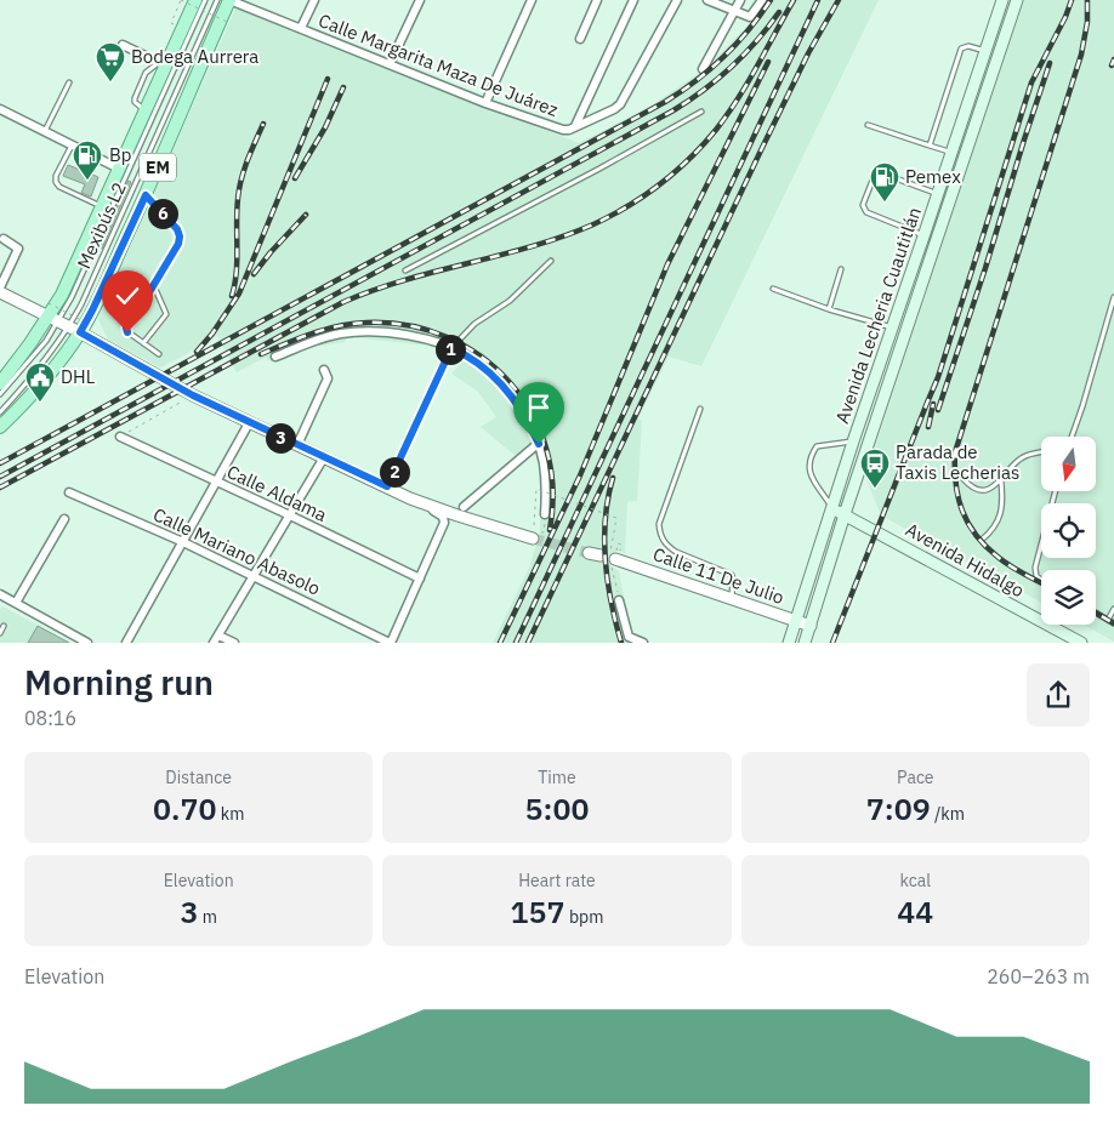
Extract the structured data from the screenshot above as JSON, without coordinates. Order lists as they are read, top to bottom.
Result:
{
  "streets": {
    "main road": ["EM", "Avenida Lecheria Cuautitlán", "Avenida Hidalgo"],
    "street": [
      "Calle Margarita Maza De Juárez",
      "Calle Aldama",
      "Calle Mariano Abasolo",
      "Calle 11 De Julio"
    ],
    "lane": ["Mexibús L2"]
  },
  "crossings": [
    ["Calle Margarita Maza De Juárez", "EM"],
    ["EM", "Mexibús L2"],
    ["Avenida Lecheria Cuautitlán", "Avenida Hidalgo"],
    ["Avenida Lecheria Cuautitlán", "Calle 11 De Julio"]
  ],
  "places": {
    "supermarket": ["Bodega Aurrera"],
    "fuel station": ["Bp", "Pemex"],
    "public building": ["DHL"],
    "bus stop": ["Parada de Taxis Lecherias"]
  },
  "north": "bottom",
  "page": {
    "pins": [
      "6",
      "1",
      "3",
      "2"
    ],
    "heading": ["Morning run", "08:16"],
    "stats": [
      ["Distance", "0.70 km"],
      ["Time", "5:00"],
      ["Pace", "7:09 /km"],
      ["Elevation", "3 m"],
      ["Heart rate", "157 bpm"],
      ["kcal", "44"]
    ],
    "chart": ["Elevation", "260–263 m"]
  }
}
